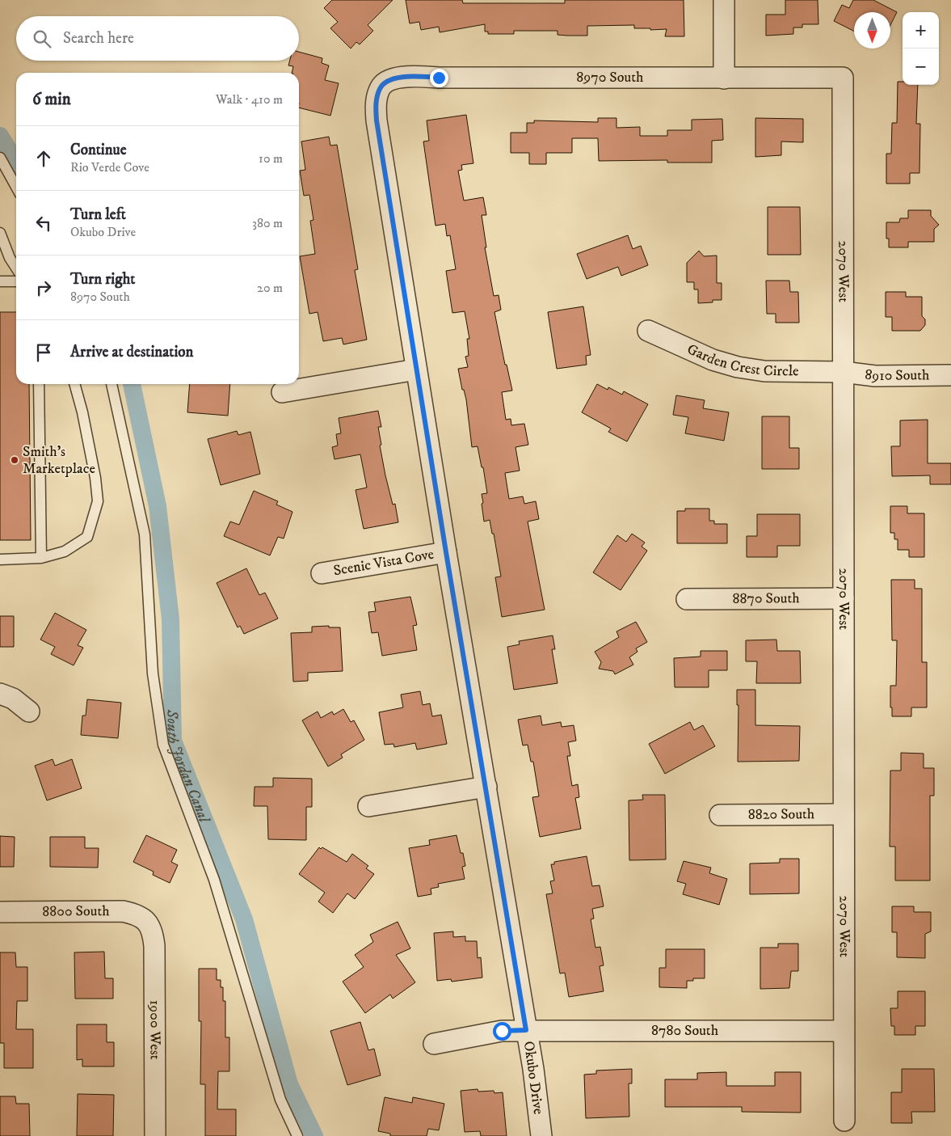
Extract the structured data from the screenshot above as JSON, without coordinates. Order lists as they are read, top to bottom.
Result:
{
  "streets": {
    "street": [
      "8970 South",
      "2070 West",
      "Garden Crest Circle",
      "8910 South",
      "Scenic Vista Cove",
      "8870 South",
      "8820 South",
      "8800 South",
      "1900 West",
      "8780 South",
      "Okubo Drive"
    ]
  },
  "crossings": [
    ["8970 South", "2070 West"],
    ["8970 South", "Okubo Drive"],
    ["2070 West", "Garden Crest Circle"],
    ["2070 West", "8910 South"],
    ["2070 West", "8870 South"],
    ["2070 West", "8820 South"],
    ["2070 West", "8780 South"],
    ["Garden Crest Circle", "8910 South"],
    ["Scenic Vista Cove", "Okubo Drive"],
    ["8800 South", "1900 West"],
    ["8780 South", "Okubo Drive"]
  ],
  "water": ["South Jordan Canal"],
  "places": ["Smith's Marketplace"],
  "north": "bottom",
  "page": {
    "map_buttons": ["+", "−"],
    "search": "Search here",
    "heading": ["6 min", "Walk · 410 m"],
    "list": [
      ["Continue", "Rio Verde Cove", "10 m"],
      ["Turn left", "Okubo Drive", "380 m"],
      ["Turn right", "8970 South", "20 m"],
      "Arrive at destination"
    ]
  }
}
